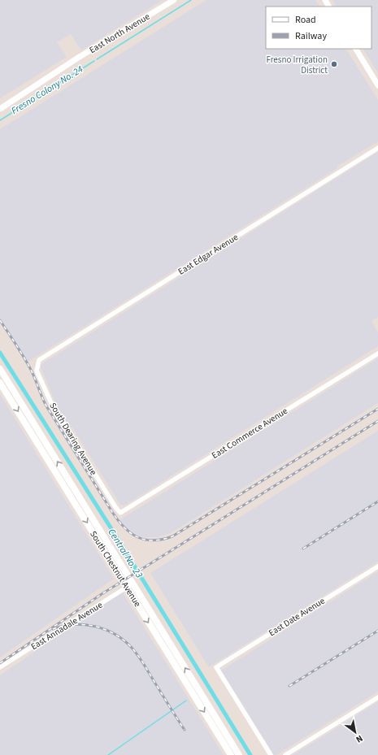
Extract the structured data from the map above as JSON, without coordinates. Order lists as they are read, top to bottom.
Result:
{
  "streets": {
    "main road": ["South Chestnut Avenue"],
    "street": [
      "East North Avenue",
      "East Edgar Avenue",
      "East Commerce Avenue",
      "South Dearing Avenue",
      "East Date Avenue",
      "East Annadale Avenue"
    ]
  },
  "crossings": [
    ["East Edgar Avenue", "South Dearing Avenue"],
    ["East Commerce Avenue", "South Dearing Avenue"],
    ["South Chestnut Avenue", "East Annadale Avenue"]
  ],
  "water": ["Fresno Colony No. 24", "Central No. 23"],
  "places": ["Fresno Irrigation District"],
  "legend": ["Road", "Railway"],
  "north": "bottom right"
}
